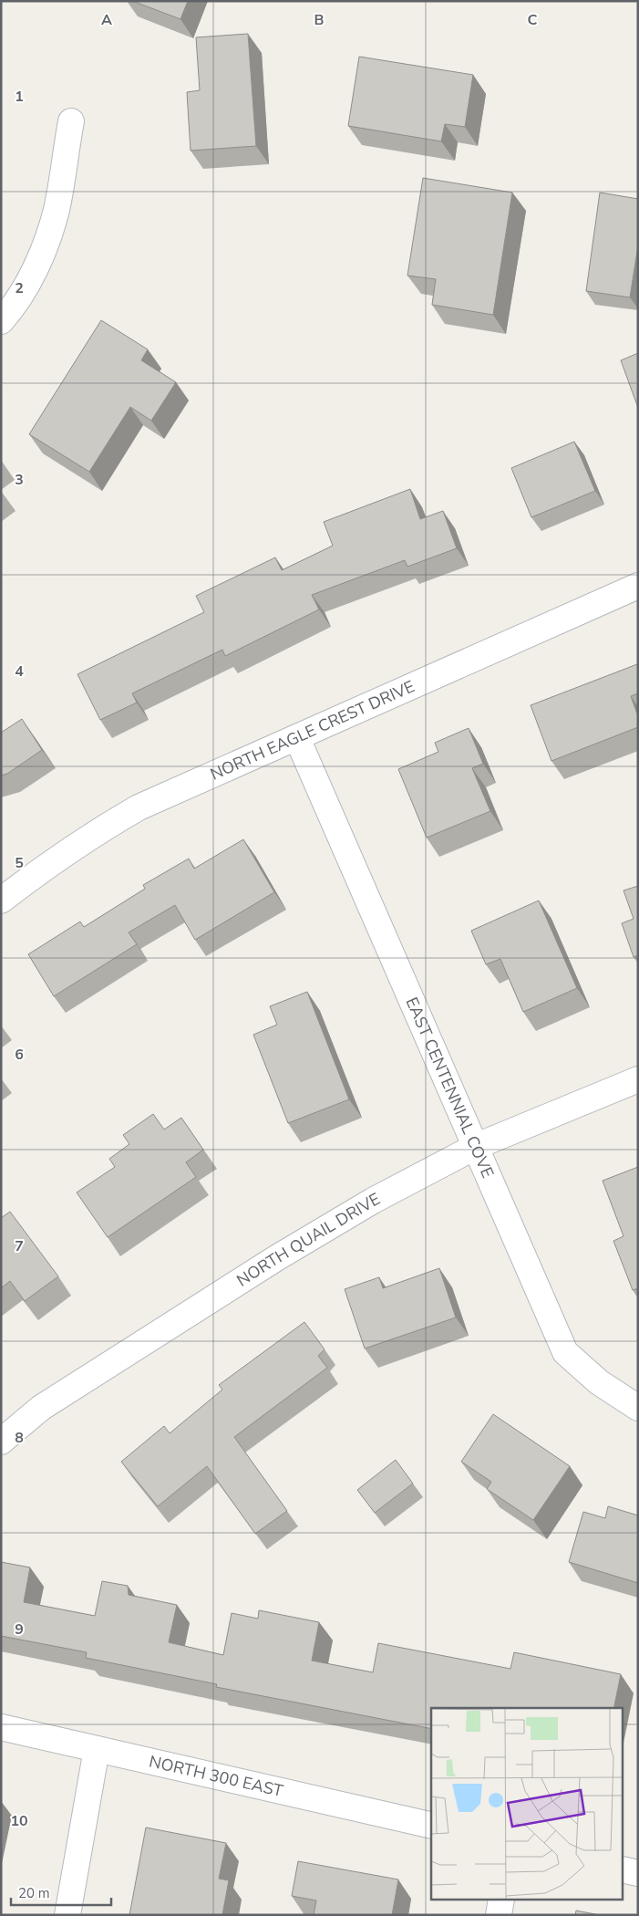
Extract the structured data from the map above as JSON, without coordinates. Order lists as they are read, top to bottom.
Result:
{
  "streets": {
    "street": [
      "NORTH EAGLE CREST DRIVE",
      "EAST CENTENNIAL COVE",
      "NORTH QUAIL DRIVE",
      "NORTH 300 EAST"
    ]
  },
  "crossings": [
    ["NORTH EAGLE CREST DRIVE", "EAST CENTENNIAL COVE"],
    ["EAST CENTENNIAL COVE", "NORTH QUAIL DRIVE"]
  ],
  "scale_bar": "20 m",
  "grid": {
    "columns": ["A", "B", "C"],
    "rows": [
      "1",
      "2",
      "3",
      "4",
      "5",
      "6",
      "7",
      "8",
      "9",
      "10"
    ]
  }
}
